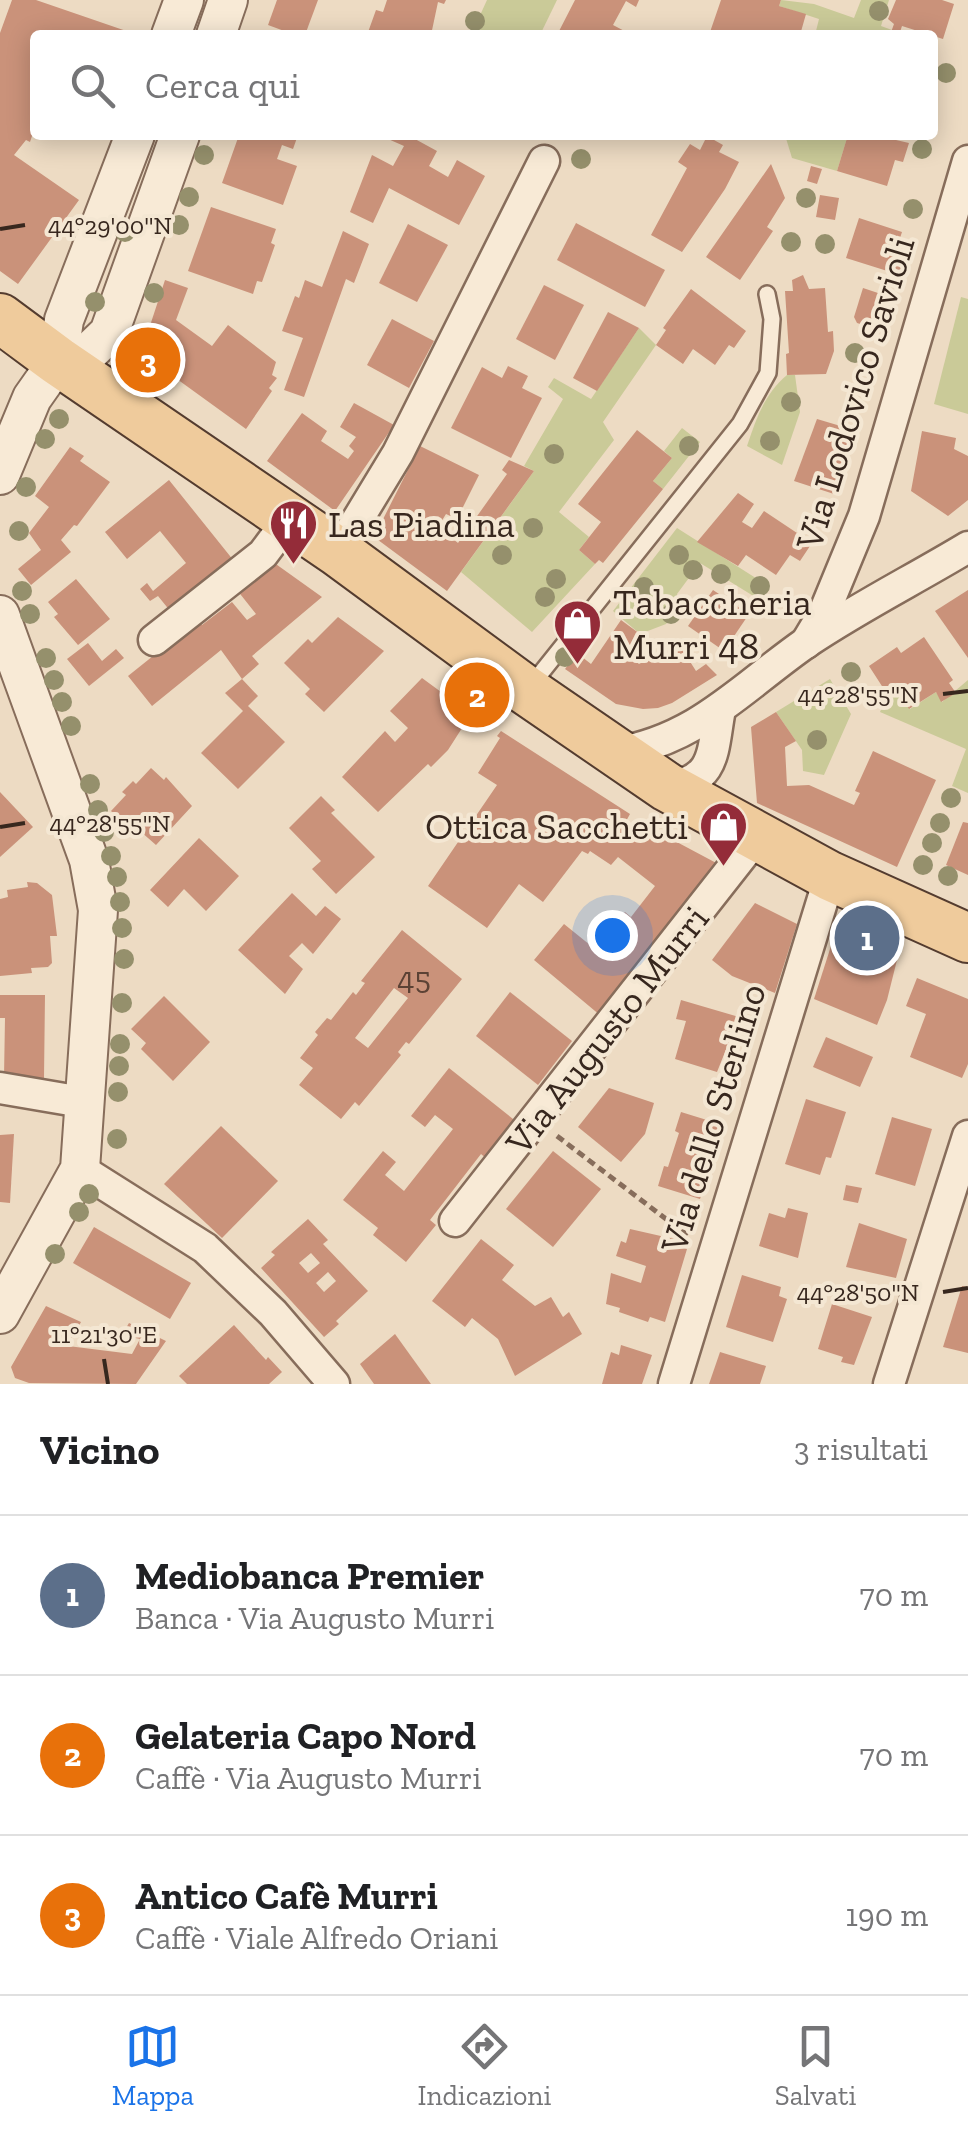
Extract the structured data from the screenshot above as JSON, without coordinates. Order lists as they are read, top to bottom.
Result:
{
  "streets": {
    "street": ["Via Lodovico Savioli", "Via Augusto Murri", "Via dello Sterlino"]
  },
  "places": {
    "restaurant": ["Las Piadina"],
    "shop": ["Tabaccheria Murri 48", "Ottica Sacchetti"]
  },
  "house_numbers": ["45"],
  "page": {
    "search": "Cerca qui",
    "pins": ["3", "2", "1"],
    "heading": ["Vicino", "3 risultati"],
    "list": [
      {
        "mark": "1",
        "name": "Mediobanca Premier",
        "note": "Banca · Via Augusto Murri",
        "value": "70 m"
      },
      {
        "mark": "2",
        "name": "Gelateria Capo Nord",
        "note": "Caffè · Via Augusto Murri",
        "value": "70 m"
      },
      {
        "mark": "3",
        "name": "Antico Cafè Murri",
        "note": "Caffè · Viale Alfredo Oriani",
        "value": "190 m"
      }
    ],
    "nav": ["Mappa", "Indicazioni", "Salvati"]
  },
  "coordinates": [
    "44°29'00\"N",
    "44°28'55\"N",
    "44°28'50\"N",
    "11°21'30\"E"
  ]
}
